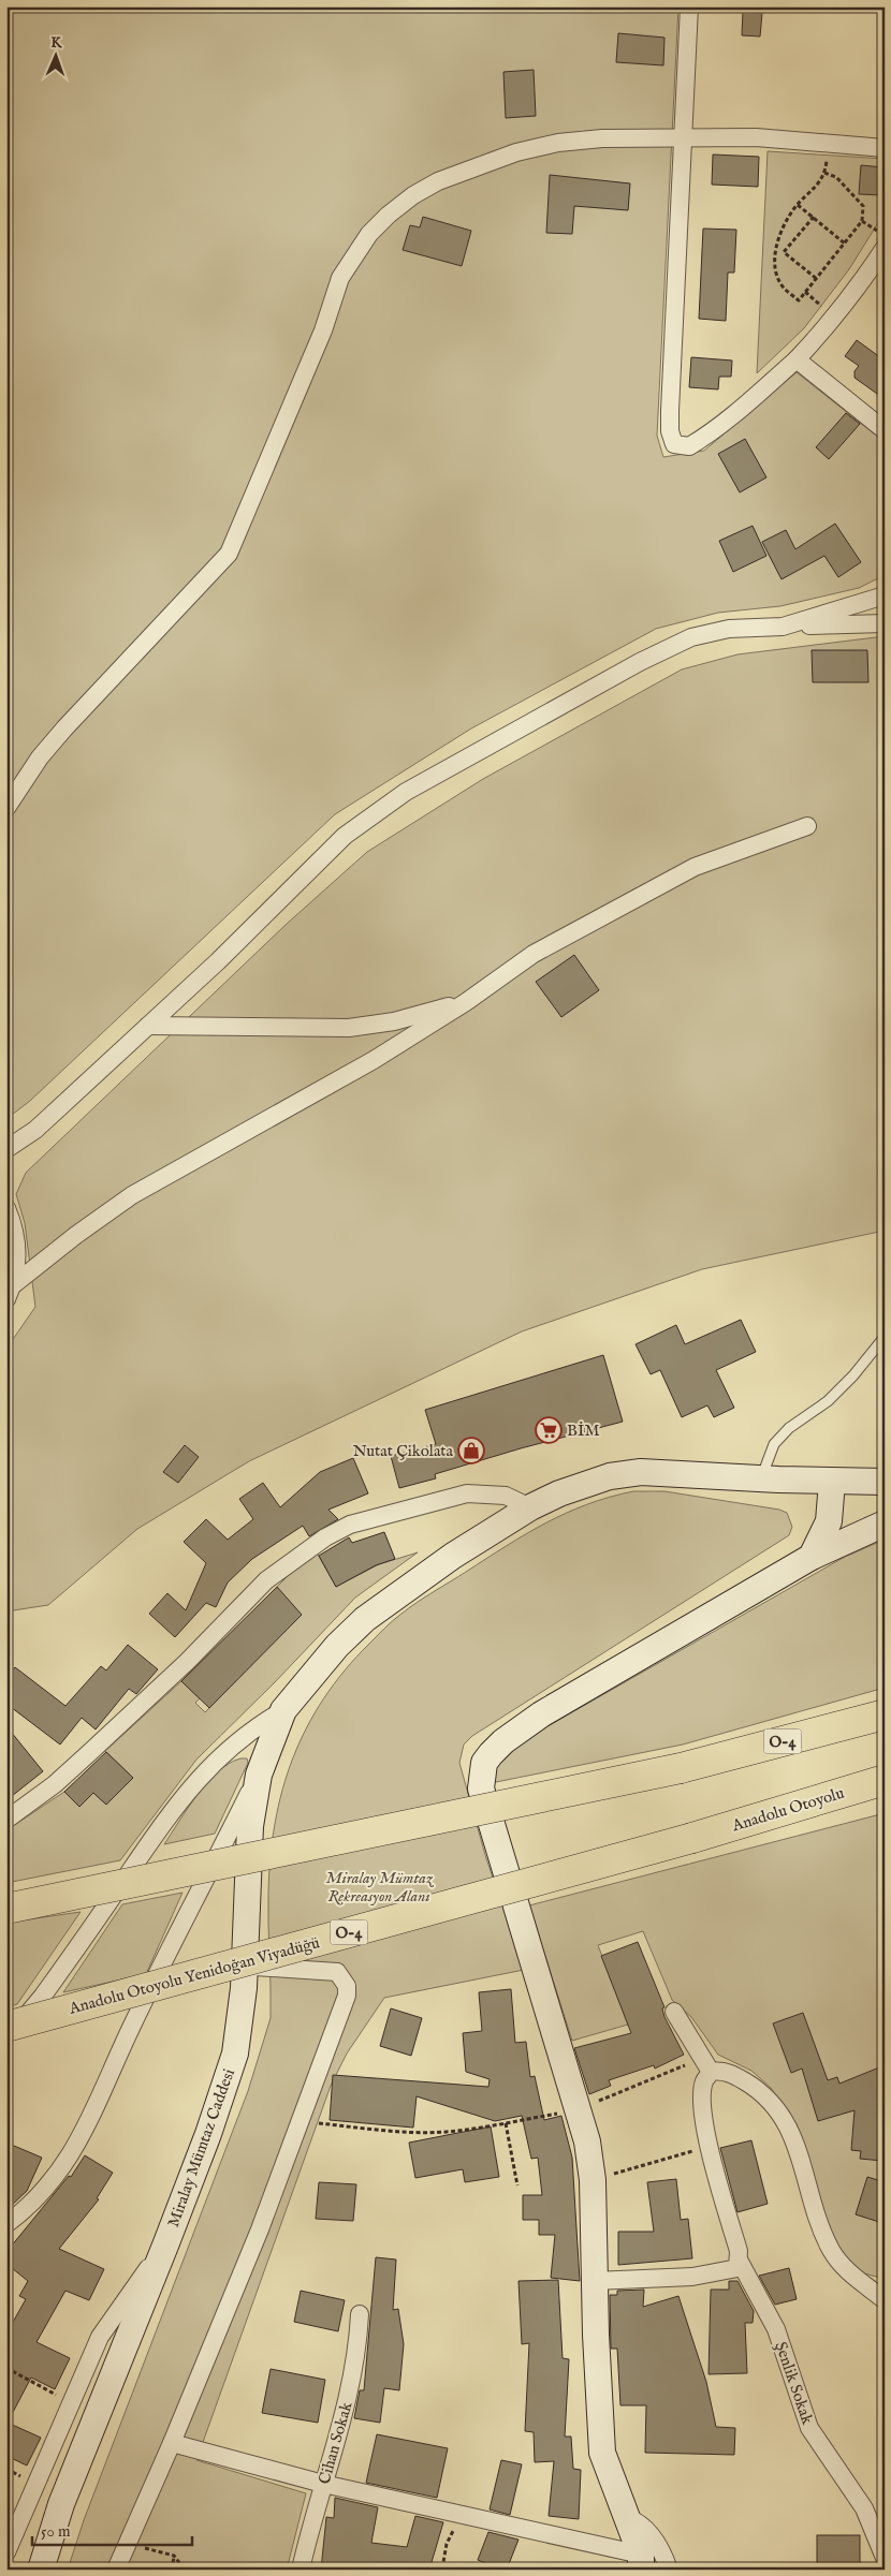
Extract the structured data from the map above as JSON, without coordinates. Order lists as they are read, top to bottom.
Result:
{
  "streets": {
    "highway": ["O-4", "Anadolu Otoyolu", "Anadolu Otoyolu Yenidoğan Viyadüğü"],
    "main road": ["Miralay Mümtaz Caddesi"],
    "street": ["Şenlik Sokak", "Cihan Sokak"]
  },
  "crossings": [
    ["Anadolu Otoyolu", "Anadolu Otoyolu Yenidoğan Viyadüğü"]
  ],
  "parks": ["Miralay Mümtaz Rekreasyon Alanı"],
  "places": {
    "supermarket": ["BİM"],
    "shop": ["Nutat Çikolata"]
  },
  "scale_bar": "50 m",
  "north": "top"
}
